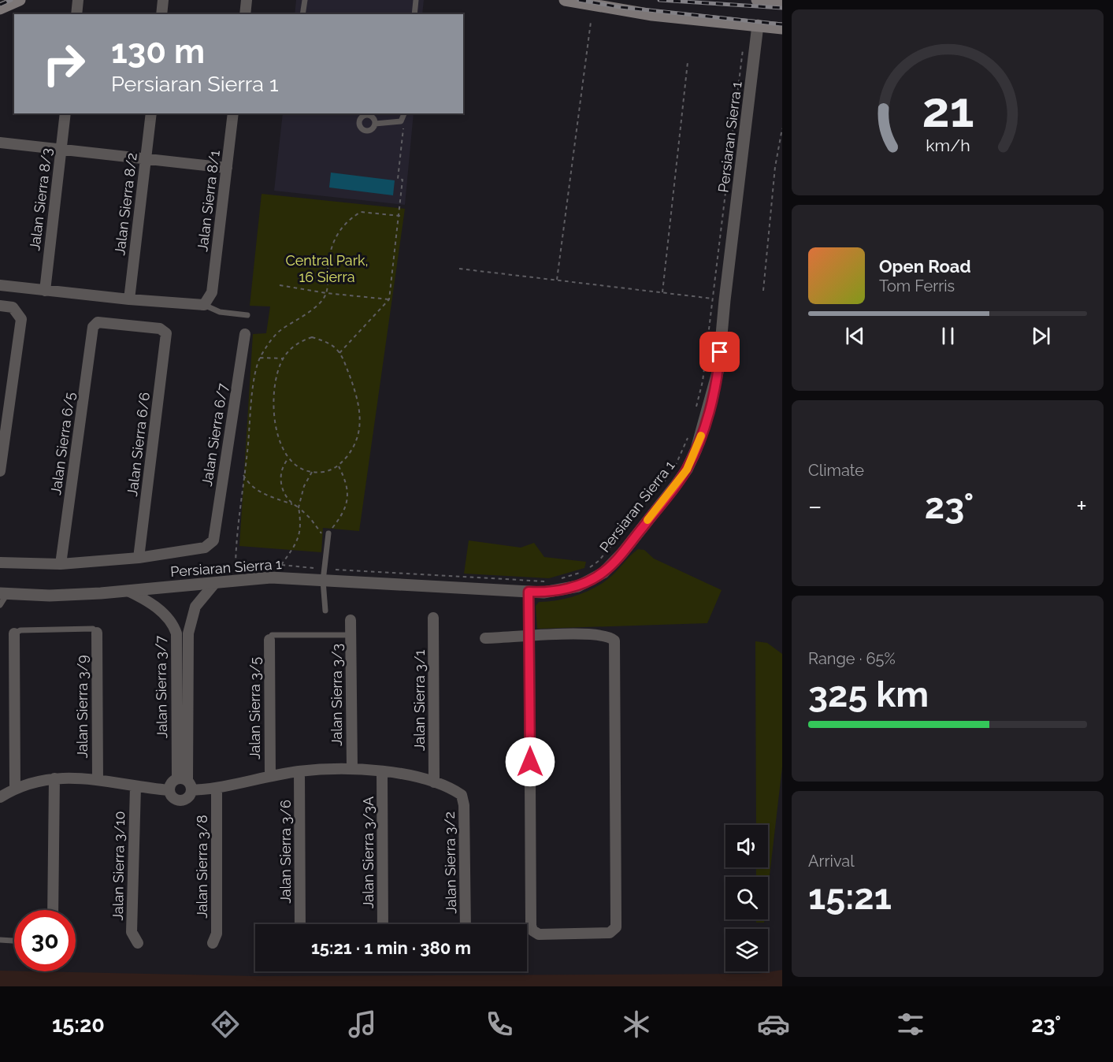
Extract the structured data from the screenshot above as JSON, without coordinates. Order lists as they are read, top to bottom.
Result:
{
  "streets": {
    "street": [
      "Persiaran Sierra 1",
      "Jalan Sierra 8/3",
      "Jalan Sierra 8/1",
      "Jalan Sierra 8/2",
      "Jalan Sierra 6/7",
      "Jalan Sierra 6/5",
      "Jalan Sierra 6/6",
      "Jalan Sierra 3/7",
      "Jalan Sierra 3/3",
      "Jalan Sierra 3/1",
      "Jalan Sierra 3/9",
      "Jalan Sierra 3/5",
      "Jalan Sierra 3/6",
      "Jalan Sierra 3/3A",
      "Jalan Sierra 3/2",
      "Jalan Sierra 3/10",
      "Jalan Sierra 3/8"
    ]
  },
  "crossings": [
    ["Persiaran Sierra 1", "Jalan Sierra 3/7"],
    ["Jalan Sierra 6/7", "Jalan Sierra 6/6"],
    ["Jalan Sierra 6/5", "Jalan Sierra 6/6"],
    ["Jalan Sierra 3/1", "Jalan Sierra 3/2"]
  ],
  "parks": ["Central Park, 16 Sierra"],
  "page": {
    "turn": ["130 m", "Persiaran Sierra 1"],
    "song": ["Open Road", "Tom Ferris"],
    "tile": [
      "Climate",
      ["Range · 65%", "325 km"],
      ["Arrival", "15:21"]
    ],
    "heat": ["−", "23°", "+"],
    "limit": "30",
    "trip": "15:21 · 1 min · 380 m",
    "tabs": ["15:20", "23°"],
    "gauge": ["21", "km/h"]
  }
}
